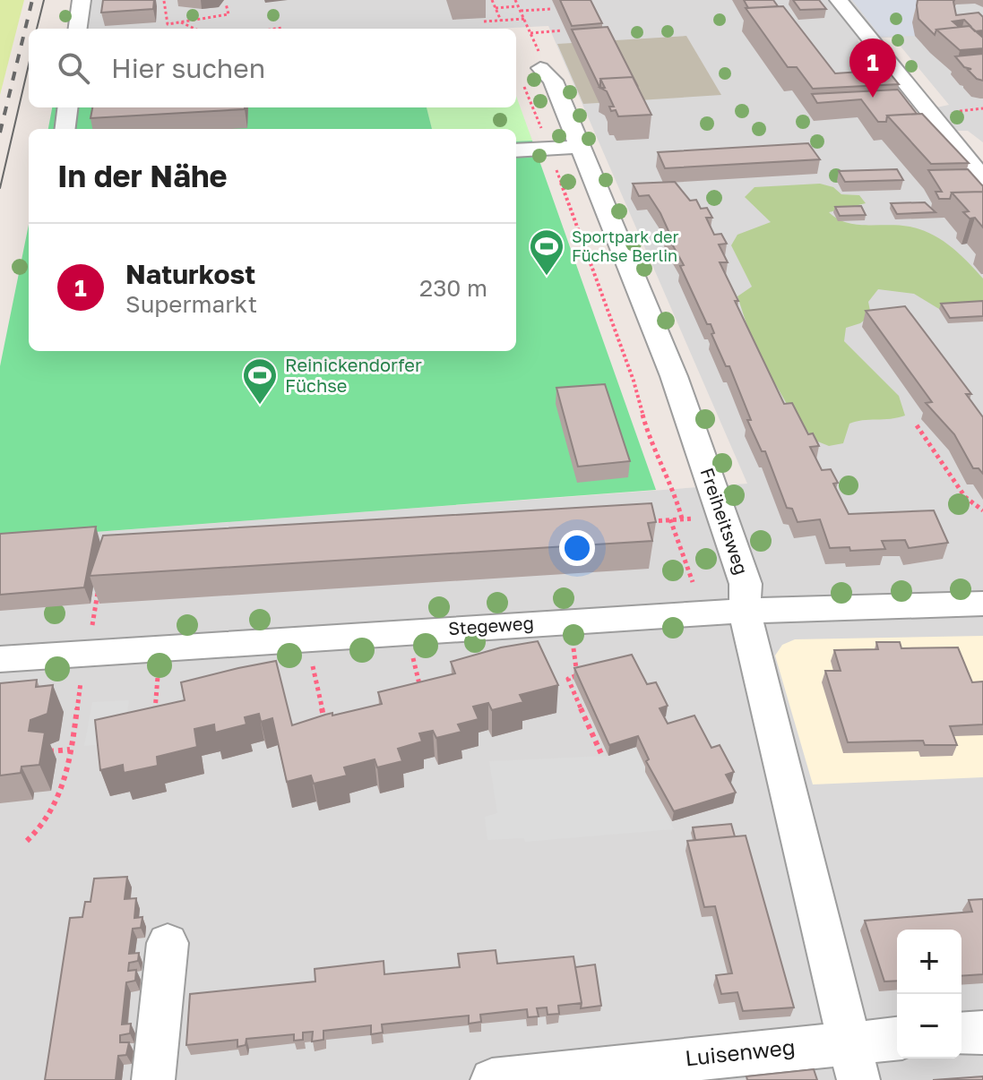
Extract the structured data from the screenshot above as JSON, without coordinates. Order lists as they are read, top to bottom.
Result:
{
  "streets": {
    "street": ["Freiheitsweg", "Stegeweg", "Luisenweg"]
  },
  "crossings": [
    ["Freiheitsweg", "Stegeweg"],
    ["Freiheitsweg", "Luisenweg"]
  ],
  "places": {
    "sports": ["Sportpark der Füchse Berlin", "Reinickendorfer Füchse"]
  },
  "page": {
    "search": "Hier suchen",
    "pins": "1",
    "heading": "In der Nähe",
    "list": [
      {
        "mark": "1",
        "name": "Naturkost",
        "note": "Supermarkt",
        "value": "230 m"
      }
    ],
    "map_buttons": ["+", "−"]
  }
}
